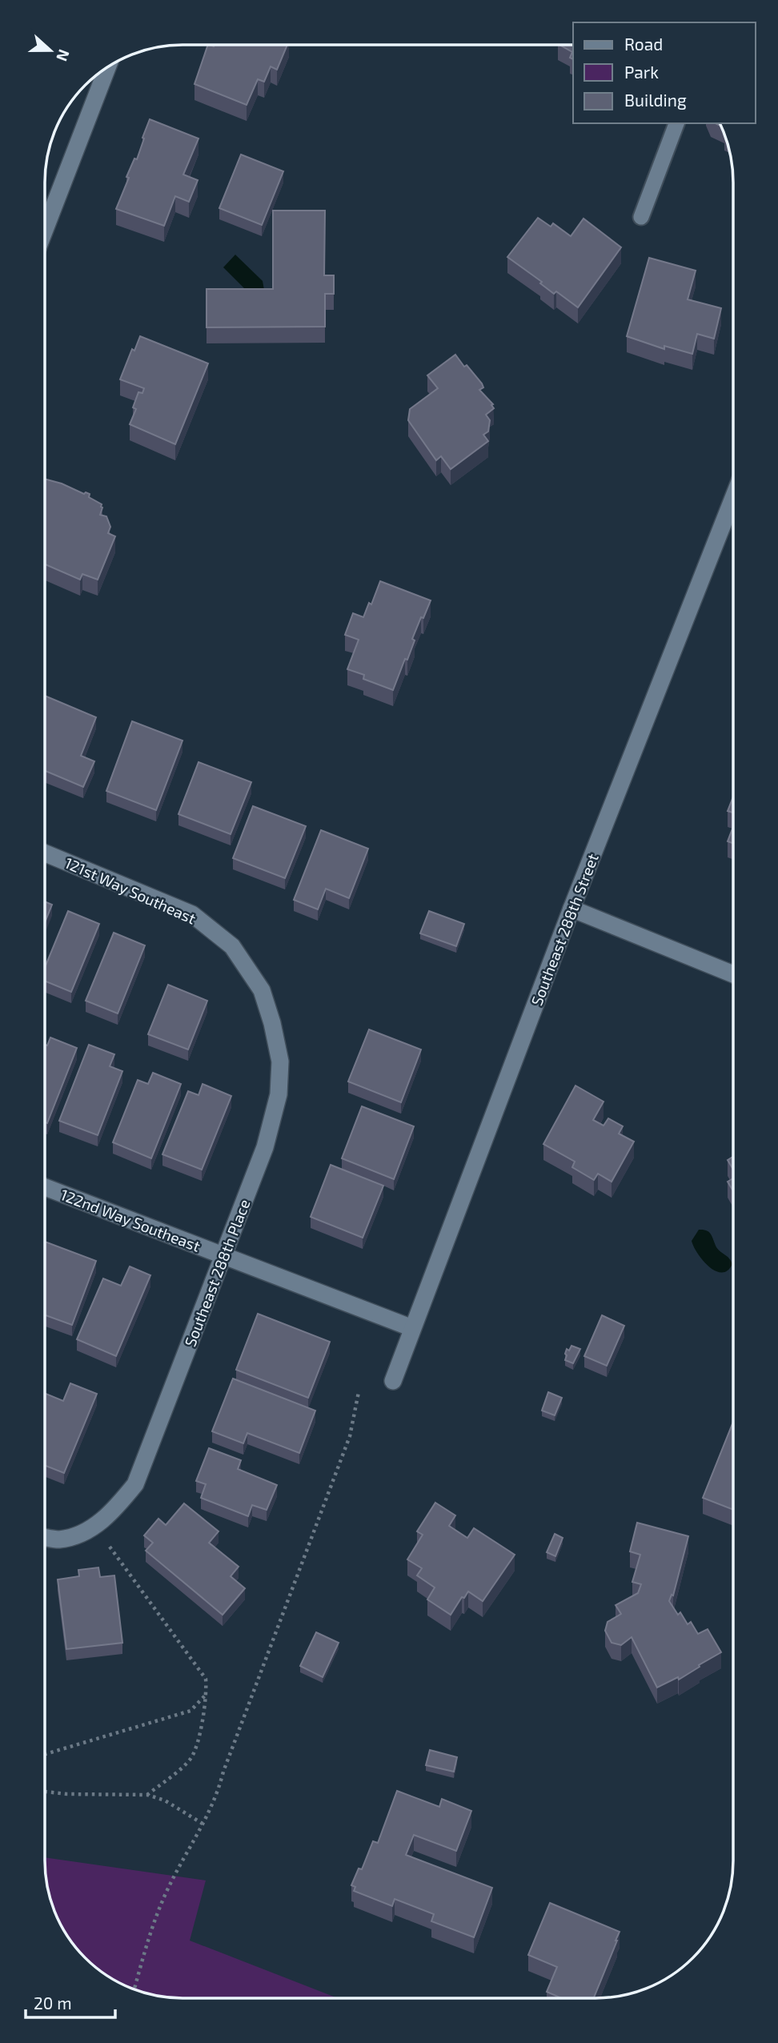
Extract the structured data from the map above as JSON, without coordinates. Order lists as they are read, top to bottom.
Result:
{
  "streets": {
    "street": [
      "121st Way Southeast",
      "Southeast 288th Street",
      "122nd Way Southeast",
      "Southeast 288th Place"
    ]
  },
  "crossings": [
    ["121st Way Southeast", "Southeast 288th Place"],
    ["Southeast 288th Street", "122nd Way Southeast"],
    ["122nd Way Southeast", "Southeast 288th Place"]
  ],
  "legend": ["Road", "Park", "Building"],
  "scale_bar": "20 m",
  "north": "right"
}
